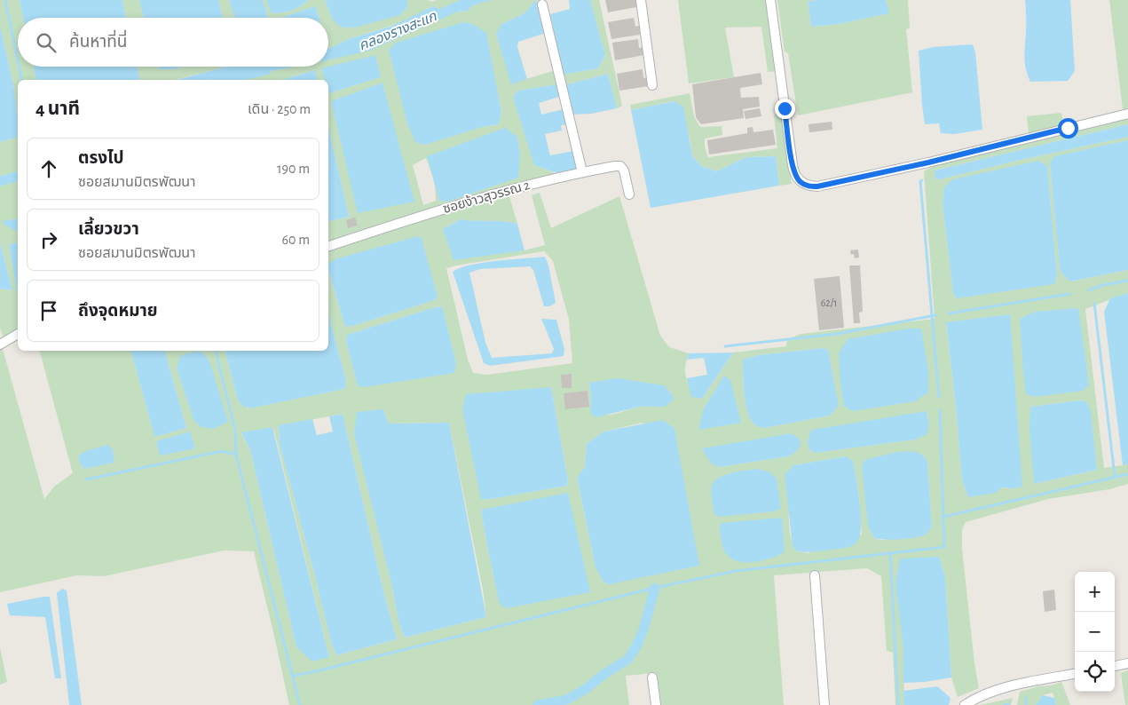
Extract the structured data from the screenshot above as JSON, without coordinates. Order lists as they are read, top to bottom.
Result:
{
  "streets": {
    "street": ["ซอยง้าวสุวรรณ 2"]
  },
  "water": ["คลองรางสะแก"],
  "house_numbers": ["62/1"],
  "page": {
    "search": "ค้นหาที่นี่",
    "heading": ["4 นาที", "เดิน · 250 m"],
    "list": [
      ["ตรงไป", "ซอยสมานมิตรพัฒนา", "190 m"],
      ["เลี้ยวขวา", "ซอยสมานมิตรพัฒนา", "60 m"],
      "ถึงจุดหมาย"
    ],
    "map_buttons": ["+", "−"]
  }
}
